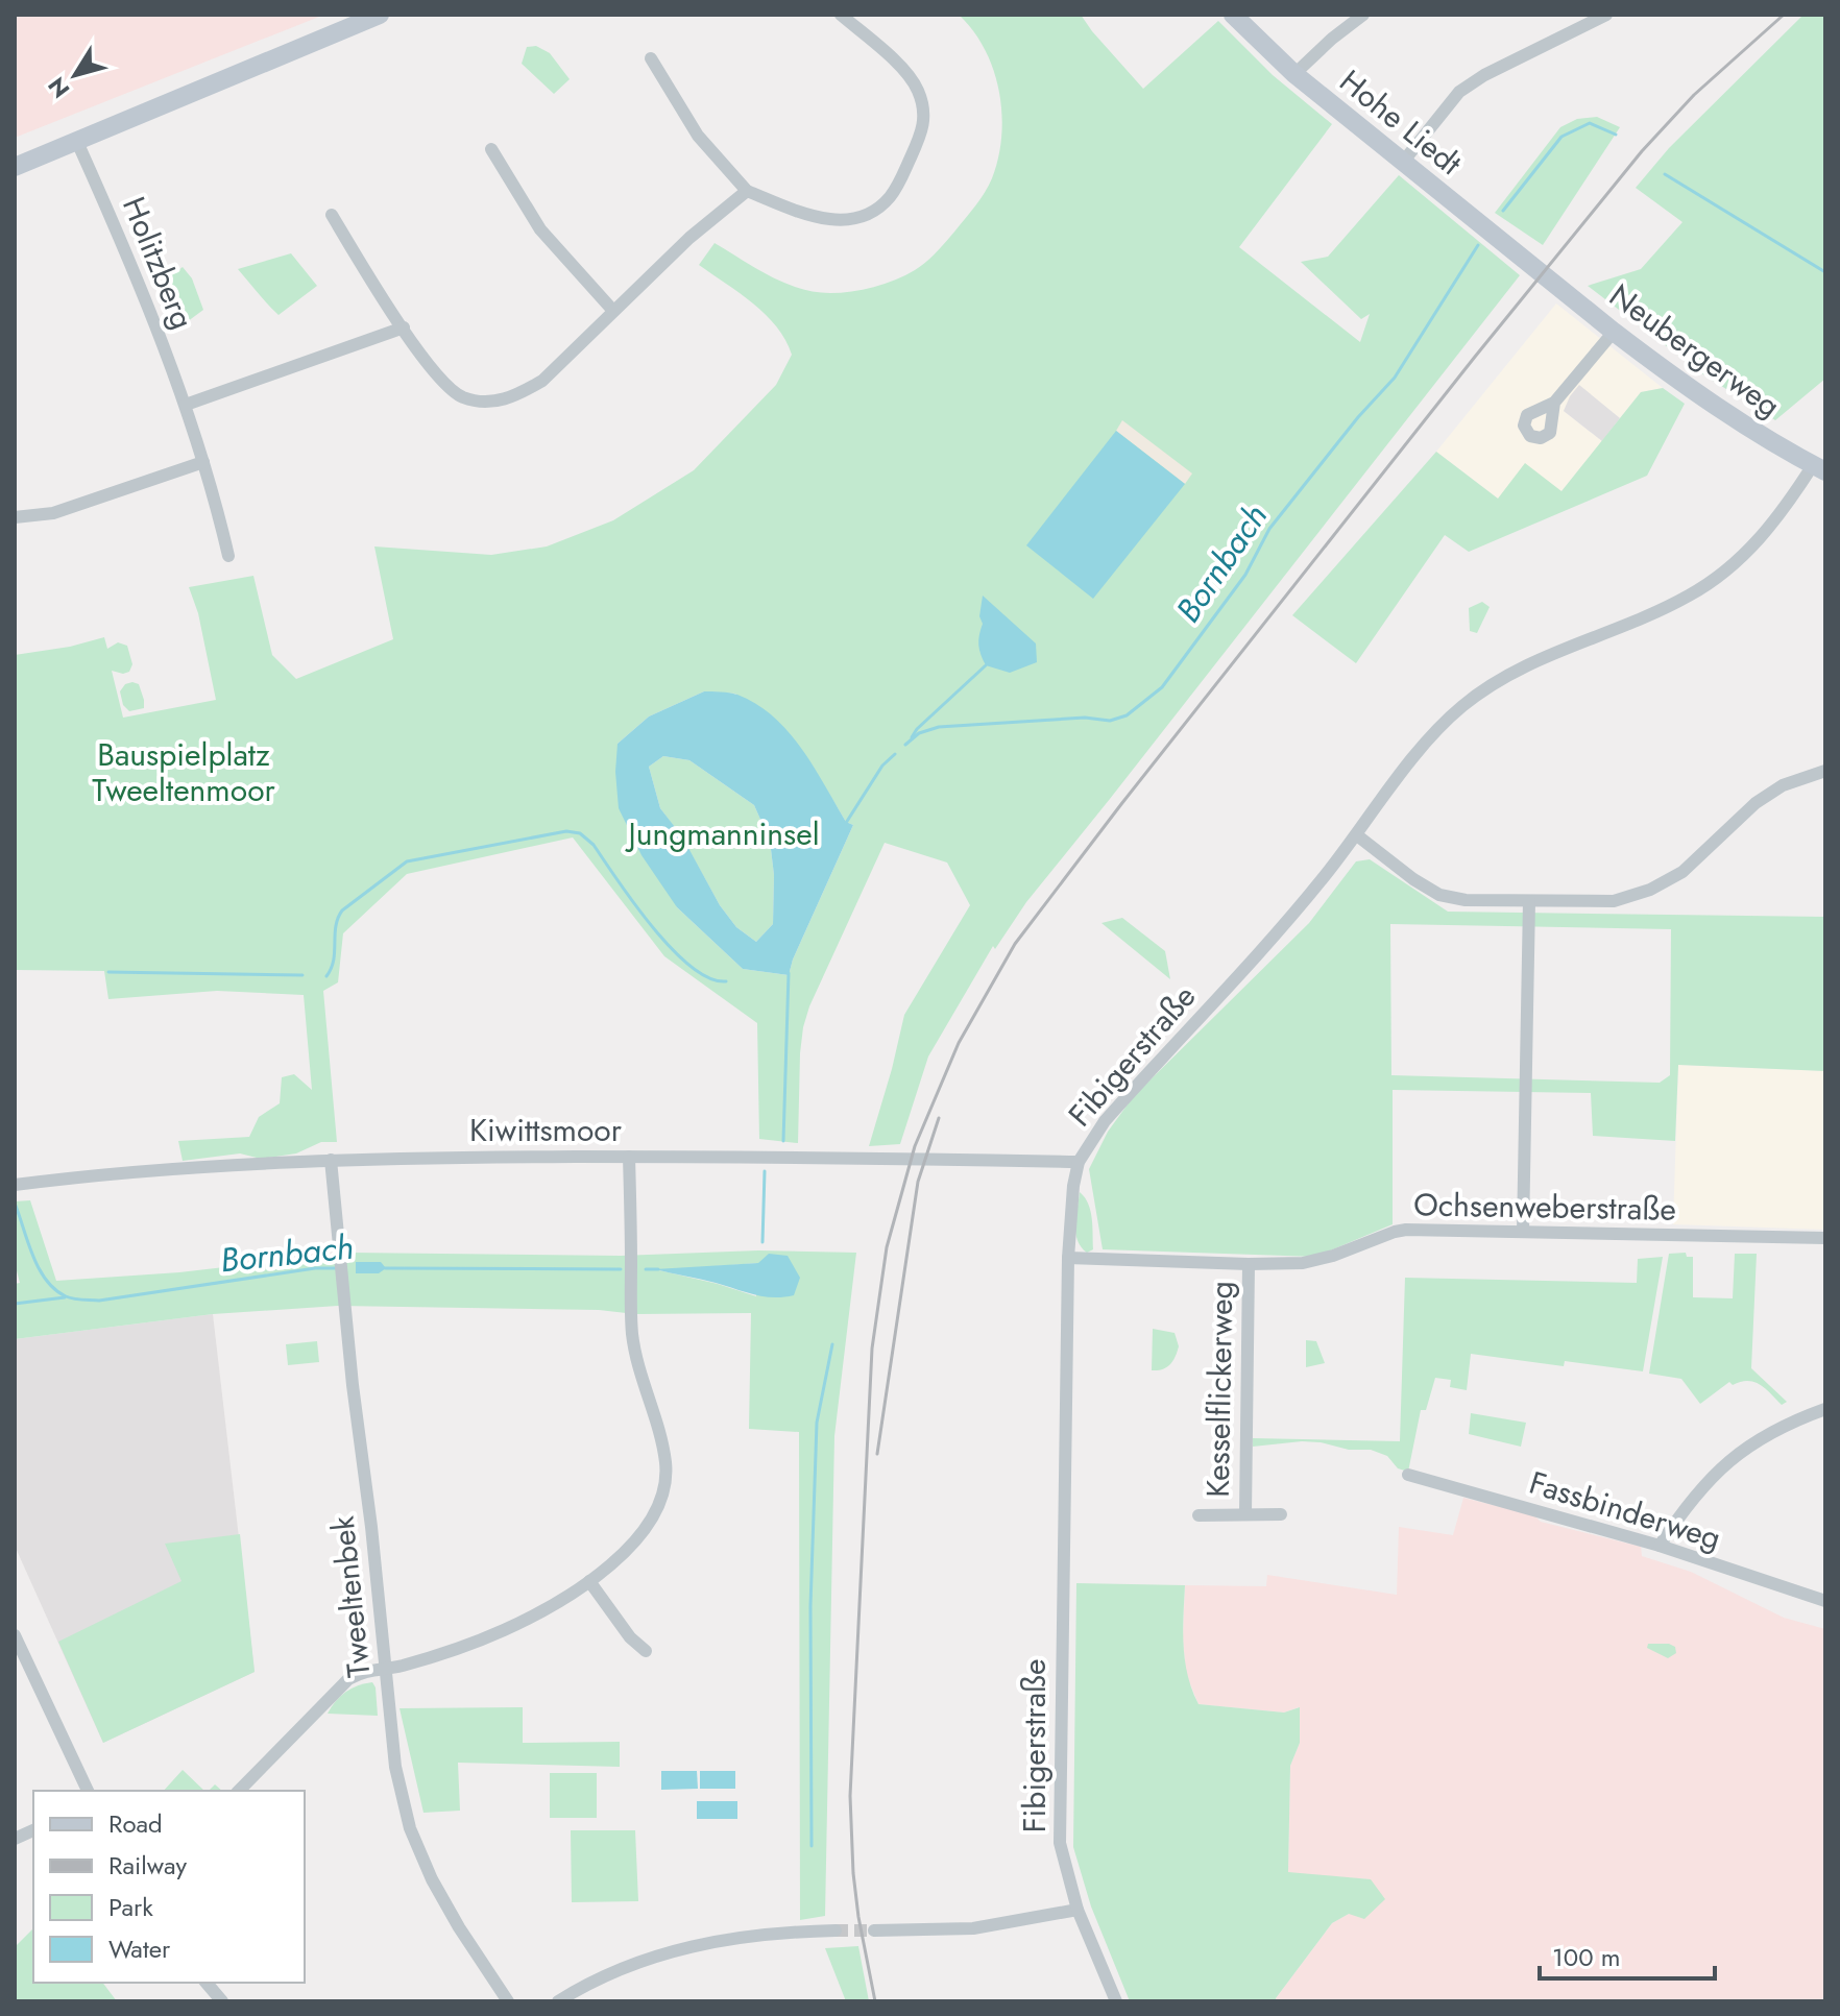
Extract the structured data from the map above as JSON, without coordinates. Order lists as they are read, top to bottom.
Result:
{
  "streets": {
    "street": [
      "Hohe Liedt",
      "Holitzberg",
      "Neubergerweg",
      "Fibigerstraße",
      "Kiwittsmoor",
      "Ochsenweberstraße",
      "Kesselflickerweg",
      "Fassbinderweg",
      "Tweeltenbek"
    ]
  },
  "crossings": [
    ["Hohe Liedt", "Neubergerweg"],
    ["Neubergerweg", "Fibigerstraße"],
    ["Fibigerstraße", "Kiwittsmoor"],
    ["Fibigerstraße", "Ochsenweberstraße"],
    ["Kiwittsmoor", "Tweeltenbek"],
    ["Ochsenweberstraße", "Kesselflickerweg"]
  ],
  "water": ["Bornbach"],
  "parks": ["Bauspielplatz Tweeltenmoor", "Jungmanninsel"],
  "legend": [
    "Road",
    "Railway",
    "Park",
    "Water"
  ],
  "scale_bar": "100 m",
  "north": "bottom left"
}
